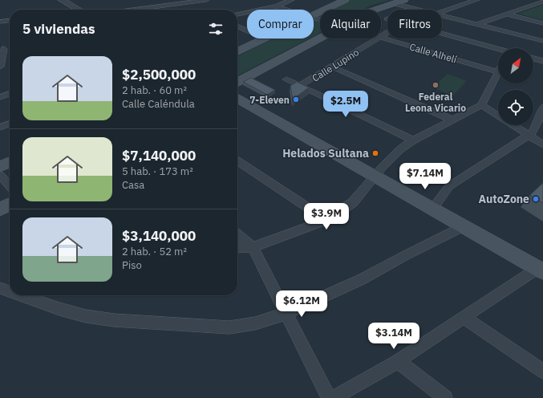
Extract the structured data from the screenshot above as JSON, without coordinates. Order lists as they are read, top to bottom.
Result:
{
  "streets": {
    "street": ["Calle Alhelí", "Calle Lupino"]
  },
  "places": [
    "Federal Leona Vicario",
    "7-Eleven",
    "Helados Sultana",
    "AutoZone"
  ],
  "north": "top right",
  "page": {
    "chip": ["Comprar", "Alquilar", "Filtros"],
    "heading": "5 viviendas",
    "list": [
      {
        "name": "$2,500,000",
        "note": "2 hab. · 60 m² · Calle Caléndula"
      },
      {
        "name": "$7,140,000",
        "note": "5 hab. · 173 m² · Casa"
      },
      {
        "name": "$3,140,000",
        "note": "2 hab. · 52 m² · Piso"
      }
    ],
    "price": [
      "$2.5M",
      "$7.14M",
      "$3.9M",
      "$6.12M",
      "$3.14M"
    ]
  }
}
